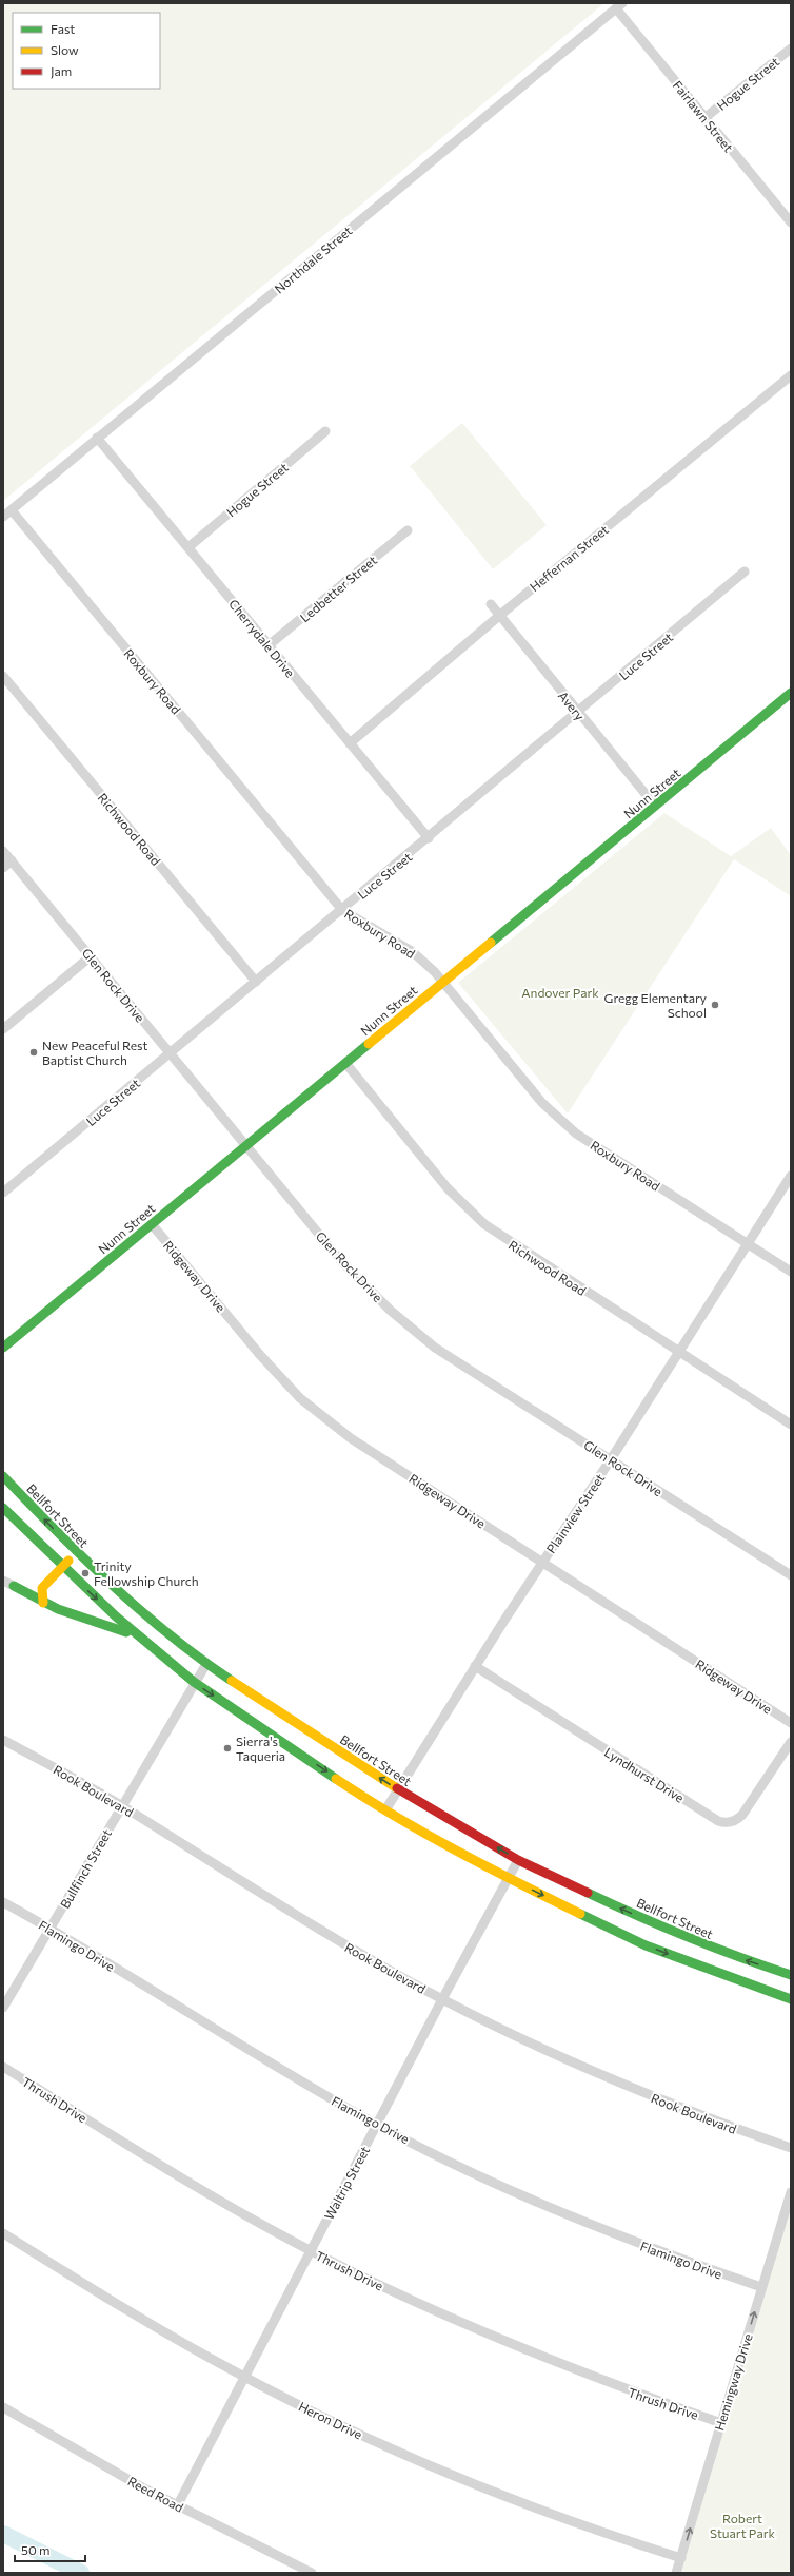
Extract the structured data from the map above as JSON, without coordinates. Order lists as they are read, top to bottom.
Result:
{
  "streets": {
    "main road": ["Nunn Street", "Bellfort Street"],
    "street": [
      "Hogue Street",
      "Fairlawn Street",
      "Northdale Street",
      "Heffernan Street",
      "Ledbetter Street",
      "Cherrydale Drive",
      "Luce Street",
      "Roxbury Road",
      "Avery",
      "Richwood Road",
      "Glen Rock Drive",
      "Ridgeway Drive",
      "Plainview Street",
      "Lyndhurst Drive",
      "Rook Boulevard",
      "Bullfinch Street",
      "Flamingo Drive",
      "Thrush Drive",
      "Waltrip Street",
      "Hemingway Drive",
      "Heron Drive",
      "Reed Road"
    ]
  },
  "crossings": [
    ["Hogue Street", "Fairlawn Street"],
    ["Hogue Street", "Cherrydale Drive"],
    ["Fairlawn Street", "Northdale Street"],
    ["Northdale Street", "Cherrydale Drive"],
    ["Northdale Street", "Roxbury Road"],
    ["Heffernan Street", "Cherrydale Drive"],
    ["Heffernan Street", "Avery"],
    ["Ledbetter Street", "Cherrydale Drive"],
    ["Cherrydale Drive", "Luce Street"],
    ["Luce Street", "Roxbury Road"],
    ["Luce Street", "Avery"],
    ["Luce Street", "Richwood Road"],
    ["Luce Street", "Glen Rock Drive"],
    ["Roxbury Road", "Nunn Street"],
    ["Roxbury Road", "Plainview Street"],
    ["Avery", "Nunn Street"],
    ["Nunn Street", "Richwood Road"],
    ["Nunn Street", "Glen Rock Drive"],
    ["Nunn Street", "Ridgeway Drive"],
    ["Richwood Road", "Plainview Street"],
    ["Glen Rock Drive", "Plainview Street"],
    ["Ridgeway Drive", "Plainview Street"],
    ["Plainview Street", "Bellfort Street"],
    ["Plainview Street", "Lyndhurst Drive"],
    ["Bellfort Street", "Bullfinch Street"],
    ["Bellfort Street", "Waltrip Street"],
    ["Rook Boulevard", "Bullfinch Street"],
    ["Rook Boulevard", "Waltrip Street"],
    ["Bullfinch Street", "Flamingo Drive"],
    ["Flamingo Drive", "Waltrip Street"],
    ["Flamingo Drive", "Hemingway Drive"],
    ["Thrush Drive", "Waltrip Street"],
    ["Thrush Drive", "Hemingway Drive"],
    ["Waltrip Street", "Heron Drive"],
    ["Waltrip Street", "Reed Road"],
    ["Hemingway Drive", "Heron Drive"]
  ],
  "one_way": ["Hemingway Drive"],
  "parks": ["Andover Park", "Robert Stuart Park"],
  "places": [
    "Gregg Elementary School",
    "New Peaceful Rest Baptist Church",
    "Trinity Fellowship Church",
    "Sierra's Taqueria"
  ],
  "legend": ["Fast", "Slow", "Jam"],
  "scale_bar": "50 m"
}
